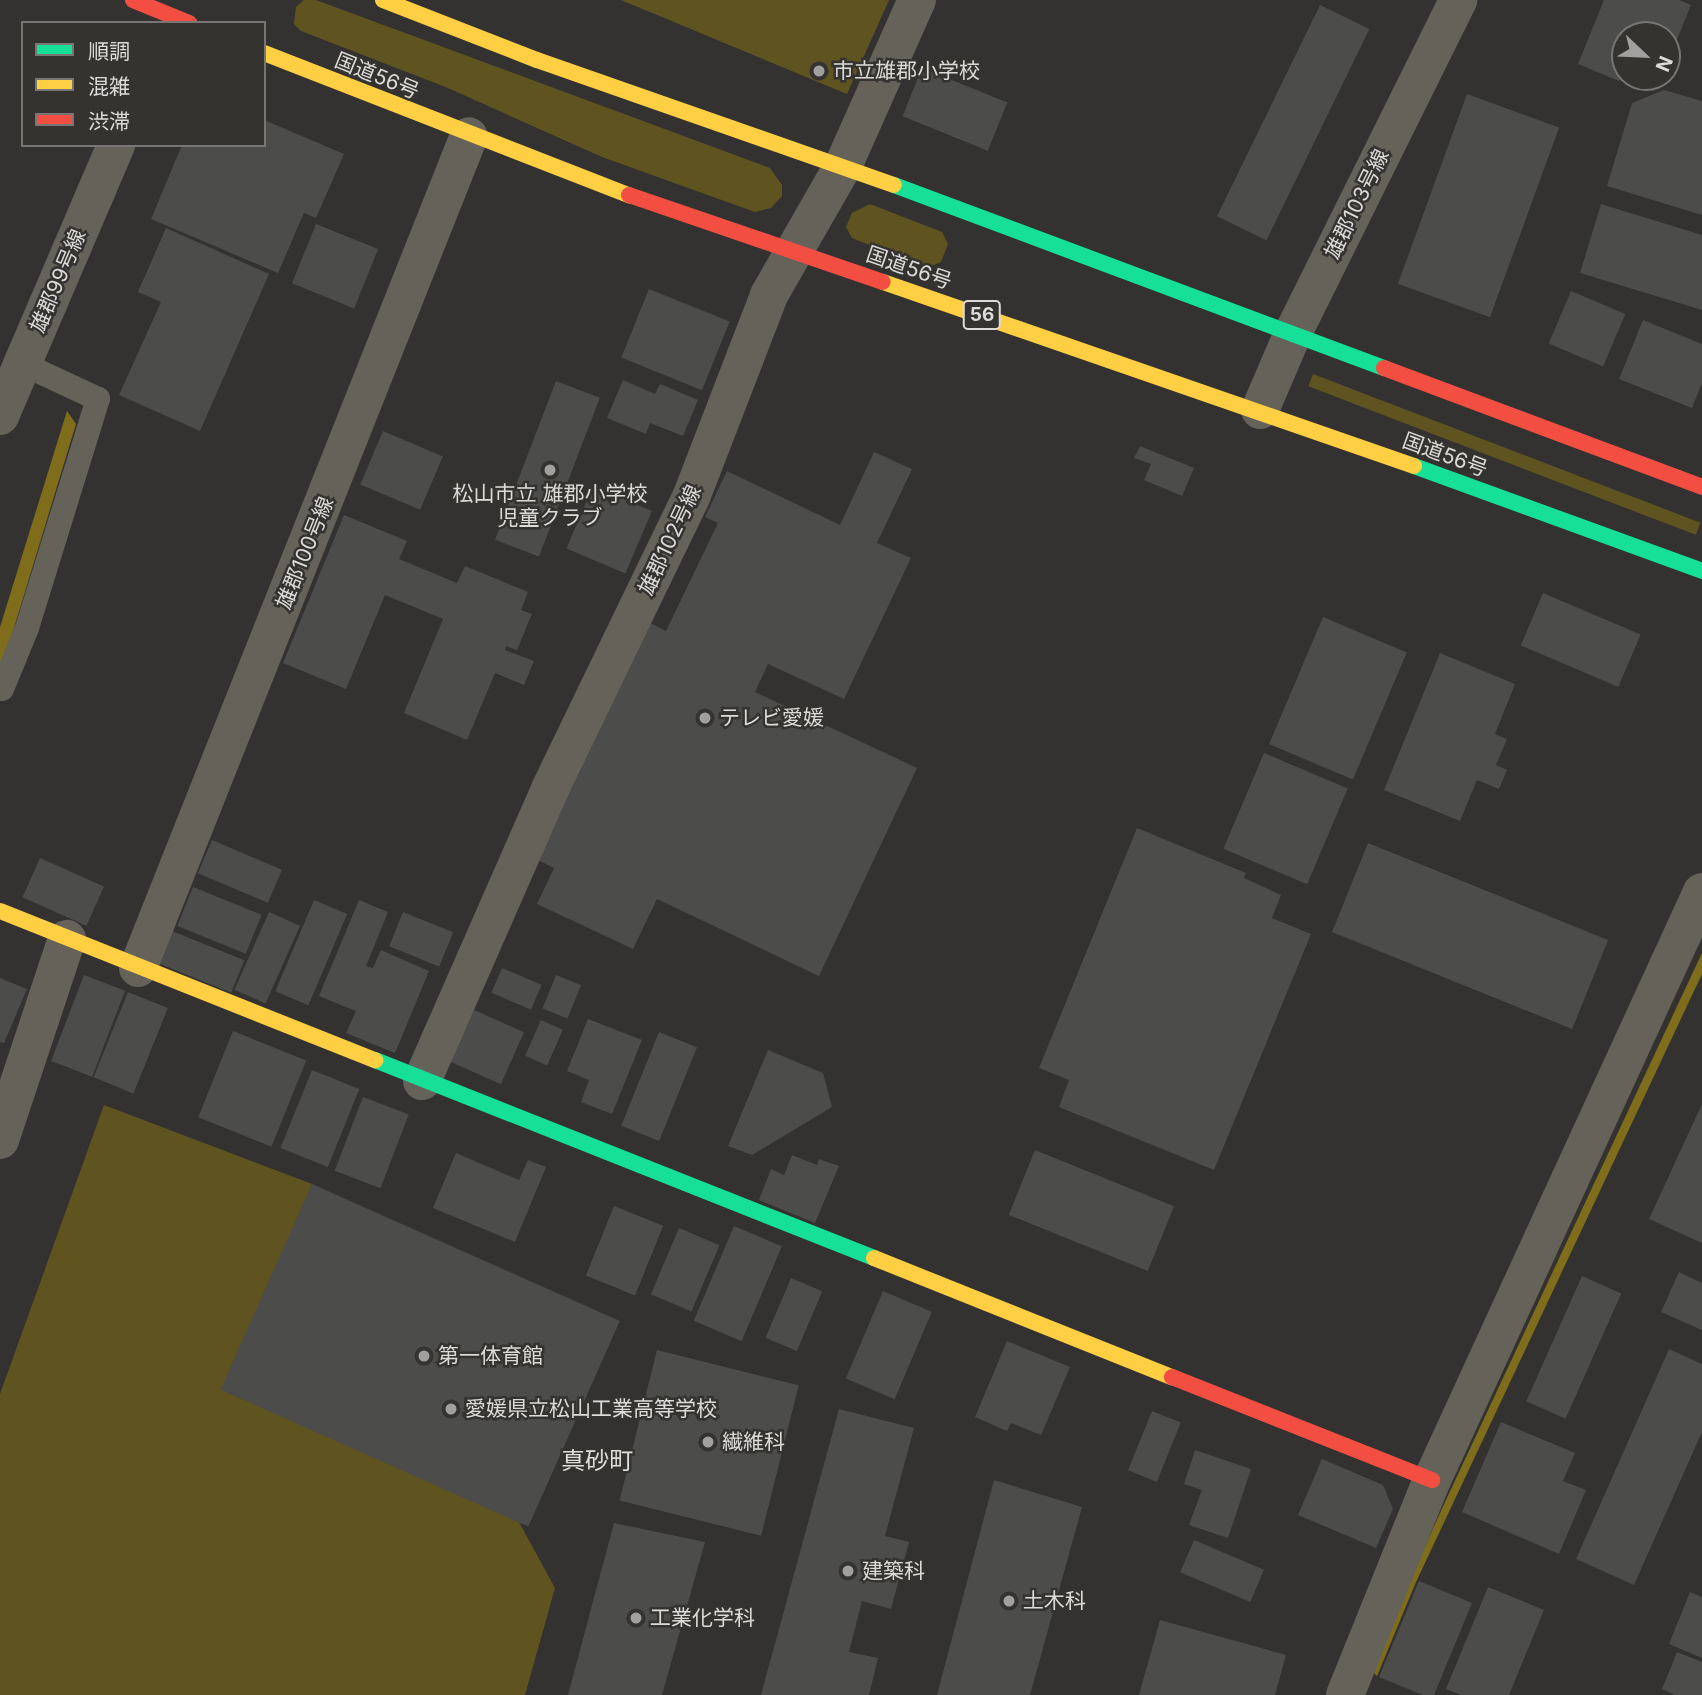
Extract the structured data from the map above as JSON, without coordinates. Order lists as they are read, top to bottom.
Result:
{
  "streets": {
    "main road": ["国道56号", "56"],
    "street": [
      "雄郡103号線",
      "雄郡99号線",
      "雄郡102号線",
      "雄郡100号線"
    ]
  },
  "crossings": [
    ["国道56号", "雄郡103号線"],
    ["国道56号", "雄郡102号線"],
    ["国道56号", "雄郡100号線"]
  ],
  "districts": ["真砂町"],
  "places": [
    "市立雄郡小学校",
    "松山市立 雄郡小学校 児童クラブ",
    "テレビ愛媛",
    "第一体育館",
    "愛媛県立松山工業高等学校",
    "繊維科",
    "建築科",
    "土木科",
    "工業化学科"
  ],
  "legend": ["順調", "混雑", "渋滞"],
  "north": "bottom right"
}
